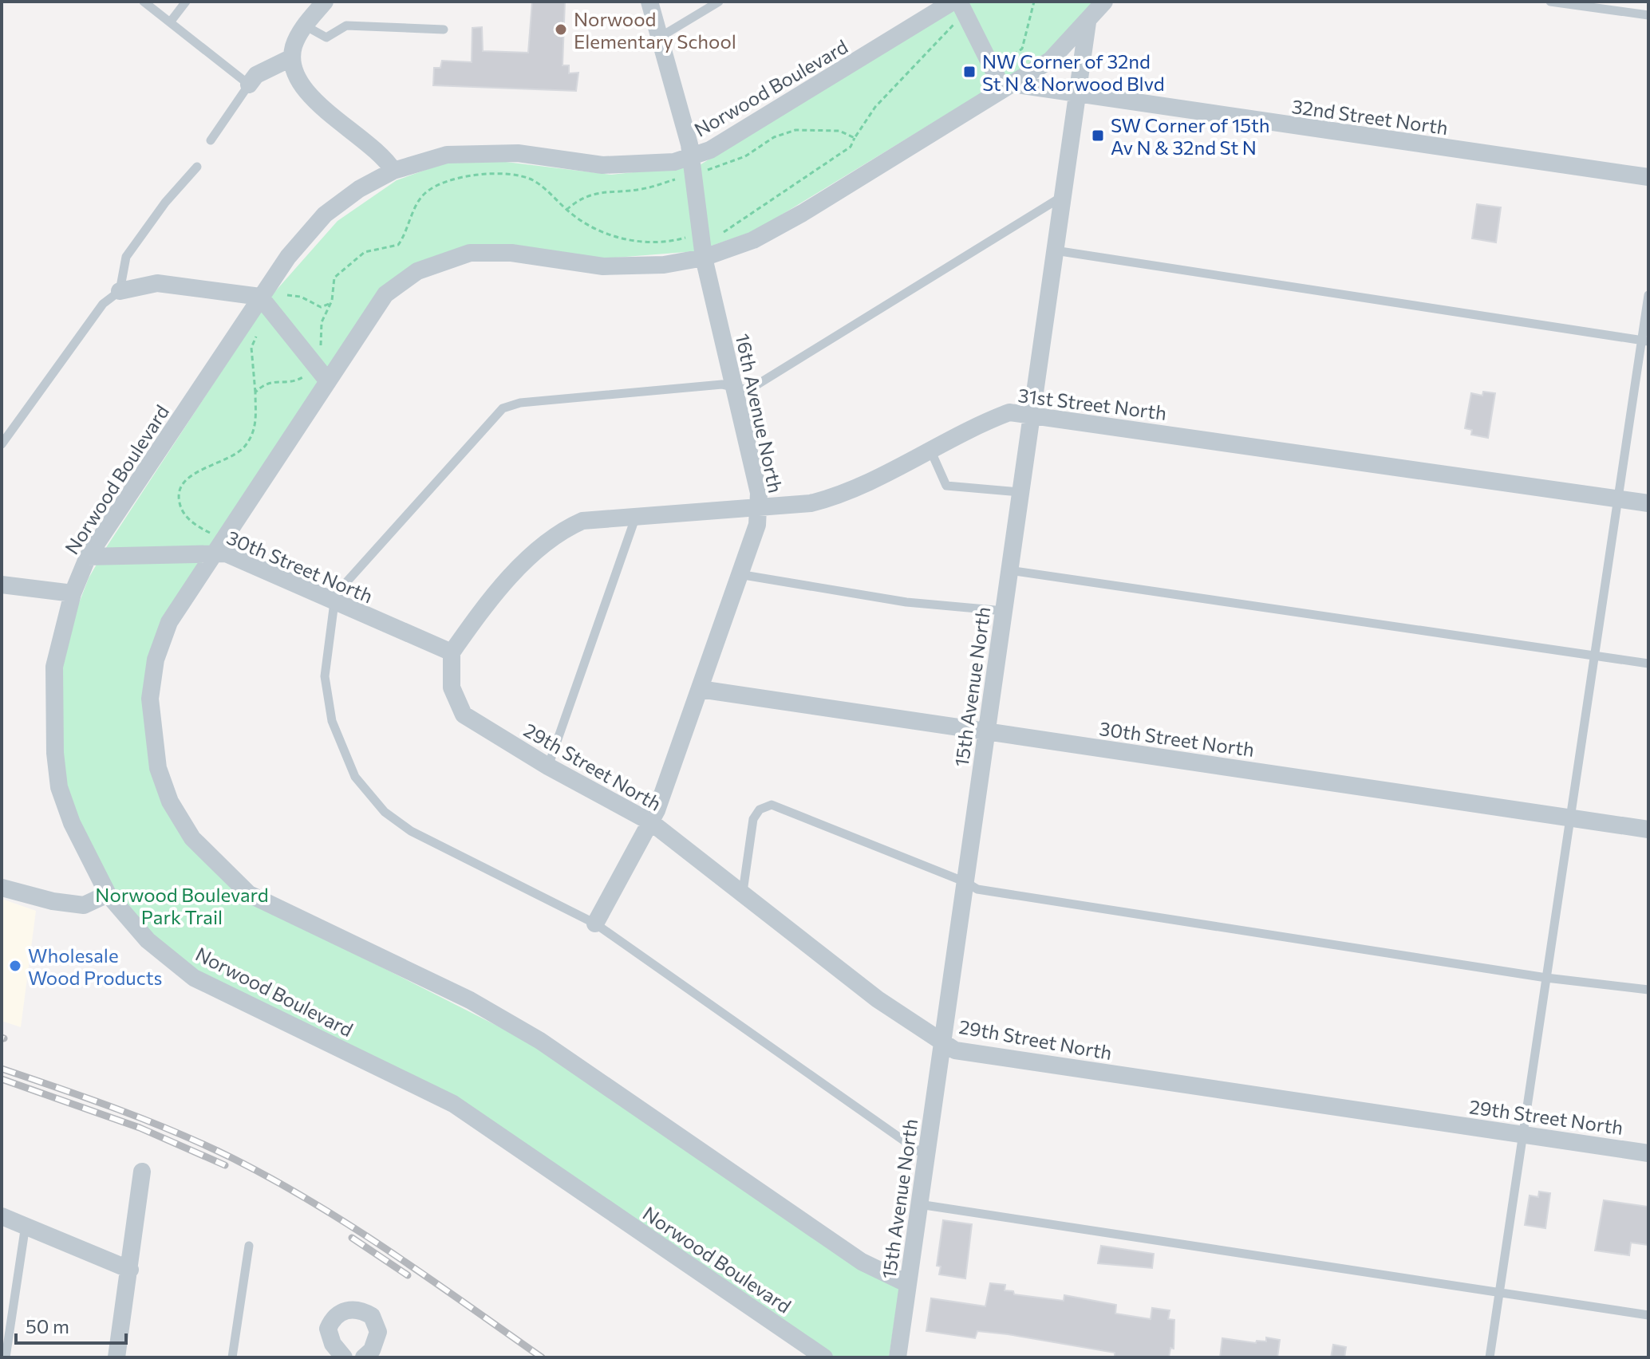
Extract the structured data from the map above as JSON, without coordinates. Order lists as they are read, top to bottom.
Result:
{
  "streets": {
    "street": [
      "Norwood Boulevard",
      "32nd Street North",
      "31st Street North",
      "16th Avenue North",
      "30th Street North",
      "15th Avenue North",
      "29th Street North"
    ]
  },
  "crossings": [
    ["Norwood Boulevard", "16th Avenue North"],
    ["Norwood Boulevard", "30th Street North"],
    ["32nd Street North", "15th Avenue North"],
    ["31st Street North", "16th Avenue North"],
    ["31st Street North", "30th Street North"],
    ["31st Street North", "15th Avenue North"],
    ["31st Street North", "29th Street North"],
    ["16th Avenue North", "30th Street North"],
    ["16th Avenue North", "29th Street North"],
    ["30th Street North", "15th Avenue North"],
    ["30th Street North", "29th Street North"],
    ["15th Avenue North", "29th Street North"]
  ],
  "parks": ["Norwood Boulevard Park Trail"],
  "places": {
    "other": ["Norwood Elementary School", "Wholesale Wood Products"],
    "transit": ["NW Corner of 32nd St N & Norwood Blvd", "SW Corner of 15th Av N & 32nd St N"]
  },
  "scale_bar": "50 m"
}
